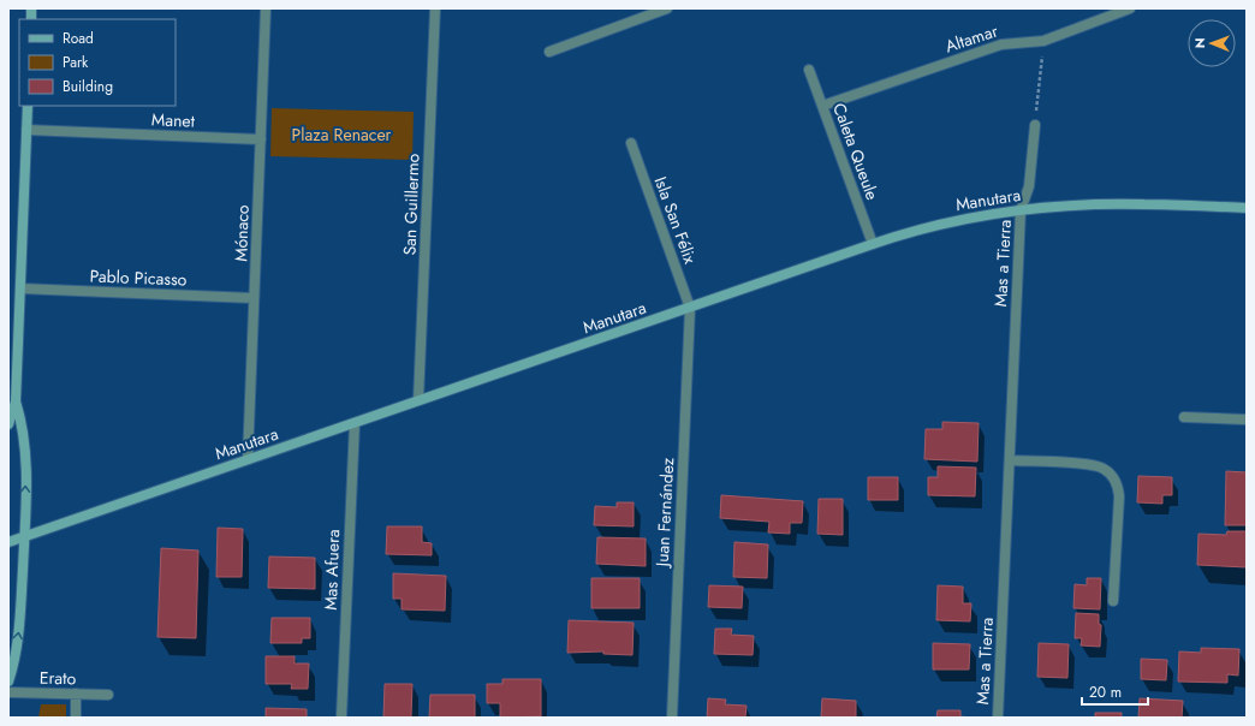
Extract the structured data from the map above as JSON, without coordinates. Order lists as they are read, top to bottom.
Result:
{
  "streets": {
    "main road": ["Manutara"],
    "street": [
      "Altamar",
      "Manet",
      "Caleta Queule",
      "San Guillermo",
      "Isla San Félix",
      "Mónaco",
      "Mas a Tierra",
      "Pablo Picasso",
      "Juan Fernández",
      "Mas Afuera",
      "Erato"
    ]
  },
  "crossings": [
    ["Altamar", "Caleta Queule"],
    ["Manet", "Mónaco"],
    ["Caleta Queule", "Manutara"],
    ["Manutara", "San Guillermo"],
    ["Manutara", "Isla San Félix"],
    ["Manutara", "Mónaco"],
    ["Manutara", "Mas a Tierra"],
    ["Manutara", "Juan Fernández"],
    ["Manutara", "Mas Afuera"],
    ["Isla San Félix", "Juan Fernández"],
    ["Mónaco", "Pablo Picasso"]
  ],
  "parks": ["Plaza Renacer"],
  "legend": ["Road", "Park", "Building"],
  "scale_bar": "20 m",
  "north": "left"
}
